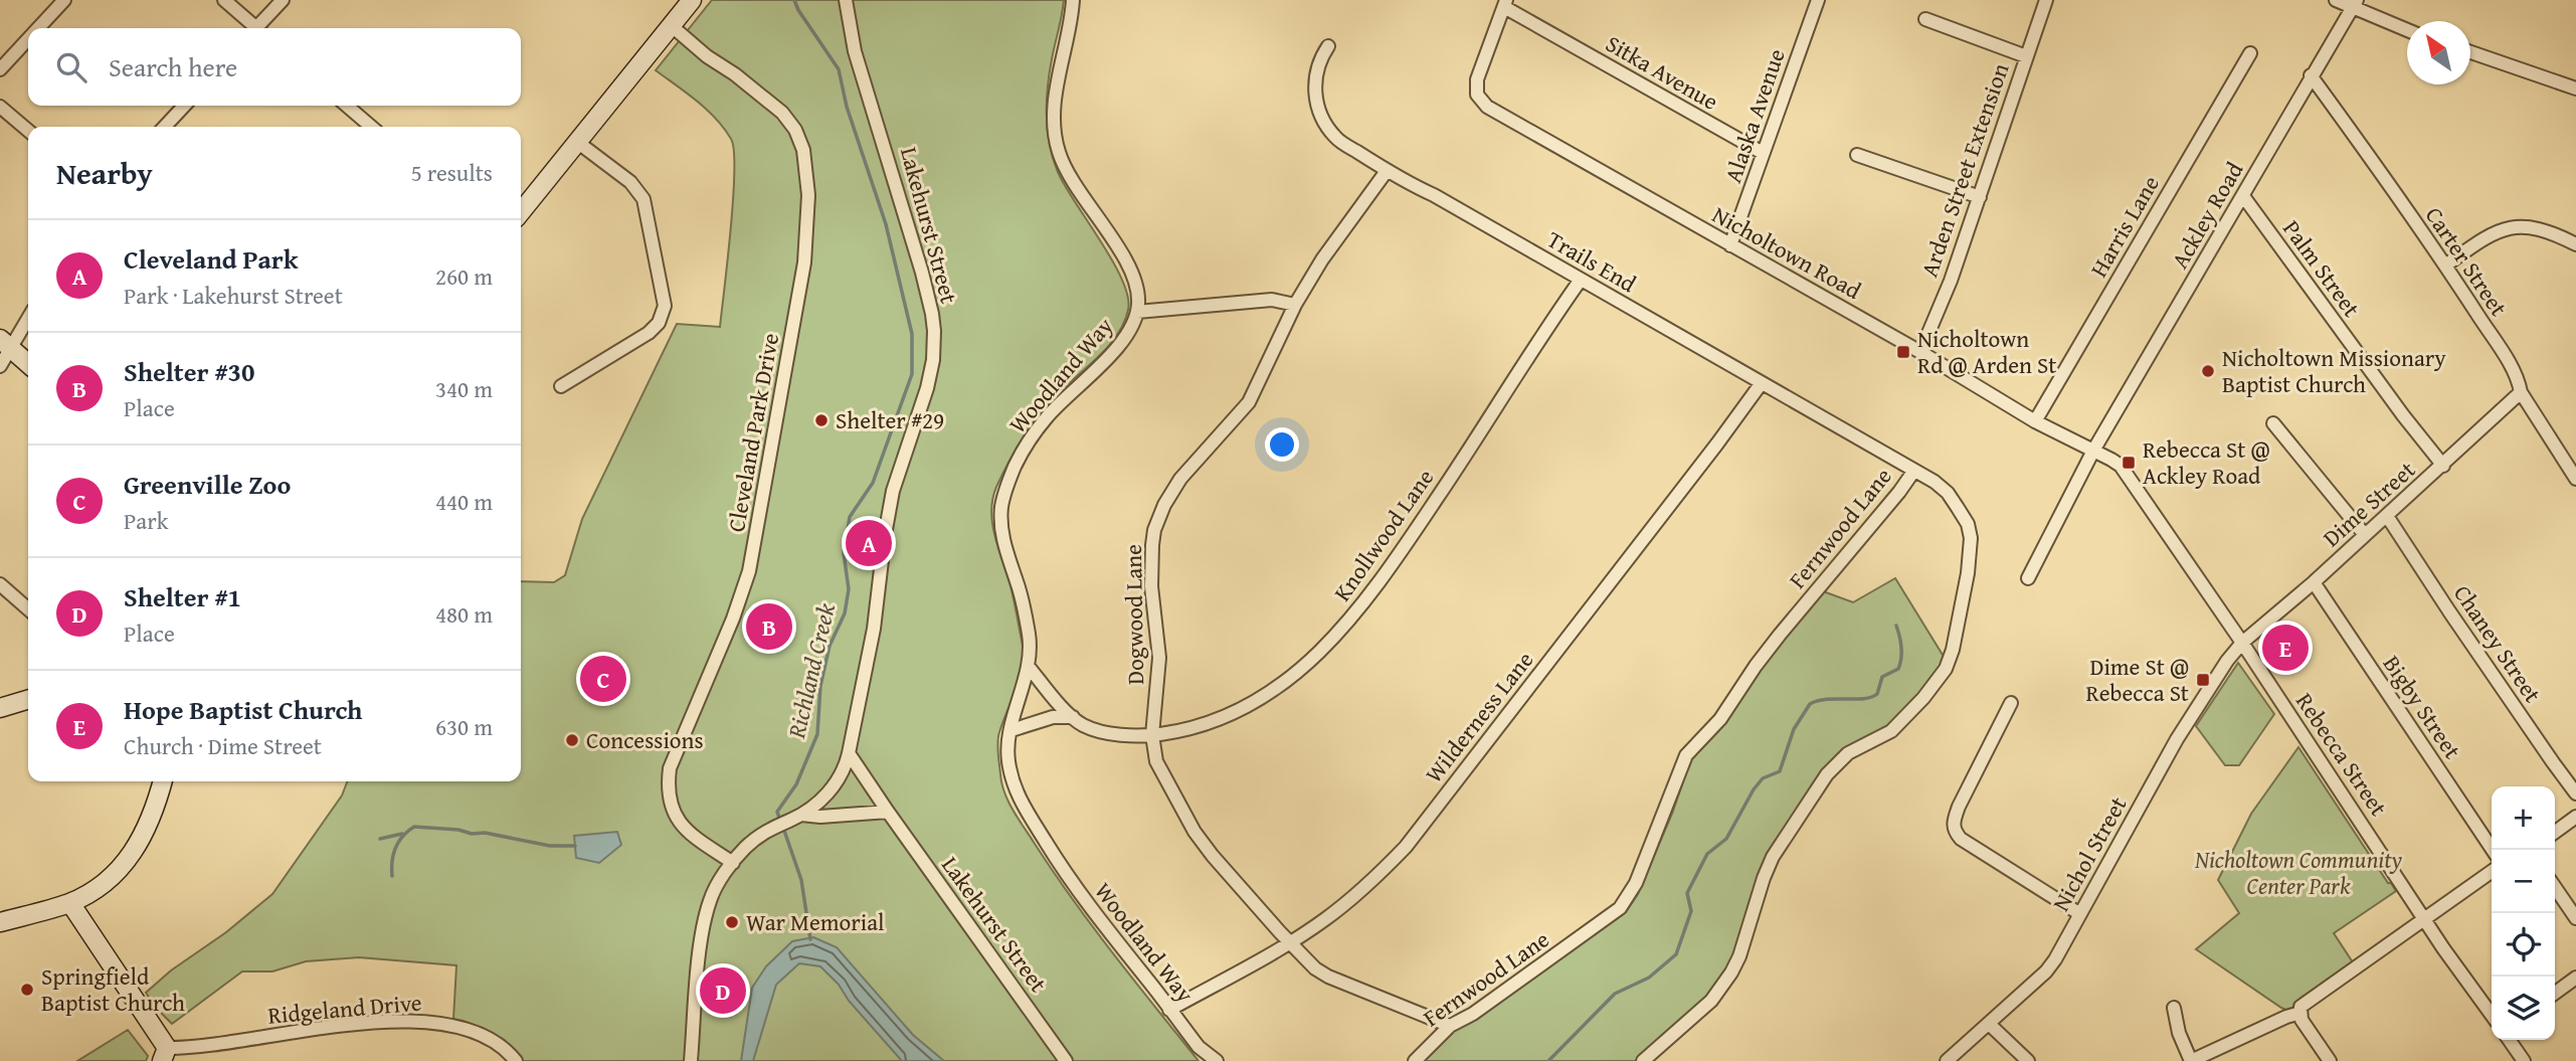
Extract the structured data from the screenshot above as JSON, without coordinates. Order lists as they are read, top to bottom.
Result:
{
  "streets": {
    "street": [
      "Sitka Avenue",
      "Alaska Avenue",
      "Arden Street Extension",
      "Ackley Road",
      "Lakehurst Street",
      "Harris Lane",
      "Nicholtown Road",
      "Trails End",
      "Carter Street",
      "Palm Street",
      "Woodland Way",
      "Cleveland Park Drive",
      "Dime Street",
      "Fernwood Lane",
      "Knollwood Lane",
      "Dogwood Lane",
      "Chaney Street",
      "Bigby Street",
      "Wilderness Lane",
      "Rebecca Street",
      "Nichol Street",
      "Ridgeland Drive"
    ]
  },
  "crossings": [
    ["Sitka Avenue", "Alaska Avenue"],
    ["Sitka Avenue", "Nicholtown Road"],
    ["Alaska Avenue", "Nicholtown Road"],
    ["Arden Street Extension", "Nicholtown Road"],
    ["Ackley Road", "Nicholtown Road"],
    ["Ackley Road", "Carter Street"],
    ["Ackley Road", "Palm Street"],
    ["Ackley Road", "Rebecca Street"],
    ["Harris Lane", "Nicholtown Road"],
    ["Nicholtown Road", "Rebecca Street"],
    ["Trails End", "Fernwood Lane"],
    ["Trails End", "Knollwood Lane"],
    ["Trails End", "Dogwood Lane"],
    ["Trails End", "Wilderness Lane"],
    ["Carter Street", "Dime Street"],
    ["Palm Street", "Dime Street"],
    ["Woodland Way", "Knollwood Lane"],
    ["Woodland Way", "Wilderness Lane"],
    ["Dime Street", "Chaney Street"],
    ["Dime Street", "Bigby Street"],
    ["Dime Street", "Rebecca Street"],
    ["Dime Street", "Nichol Street"],
    ["Fernwood Lane", "Dogwood Lane"],
    ["Knollwood Lane", "Dogwood Lane"],
    ["Dogwood Lane", "Wilderness Lane"],
    ["Rebecca Street", "Nichol Street"]
  ],
  "water": ["Richland Creek"],
  "parks": ["Nicholtown Community Center Park"],
  "places": {
    "transit": ["Nicholtown Rd @ Arden St", "Rebecca St @ Ackley Road", "Dime St @ Rebecca St"],
    "other": [
      "Nicholtown Missionary Baptist Church",
      "Shelter #29",
      "Concessions",
      "War Memorial",
      "Springfield Baptist Church"
    ]
  },
  "north": "top left",
  "page": {
    "search": "Search here",
    "heading": ["Nearby", "5 results"],
    "list": [
      {
        "mark": "A",
        "name": "Cleveland Park",
        "note": "Park · Lakehurst Street",
        "value": "260 m"
      },
      {
        "mark": "B",
        "name": "Shelter #30",
        "note": "Place",
        "value": "340 m"
      },
      {
        "mark": "C",
        "name": "Greenville Zoo",
        "note": "Park",
        "value": "440 m"
      },
      {
        "mark": "D",
        "name": "Shelter #1",
        "note": "Place",
        "value": "480 m"
      },
      {
        "mark": "E",
        "name": "Hope Baptist Church",
        "note": "Church · Dime Street",
        "value": "630 m"
      }
    ],
    "pins": [
      "A",
      "B",
      "E",
      "C",
      "D"
    ],
    "map_buttons": ["+", "−"]
  }
}
